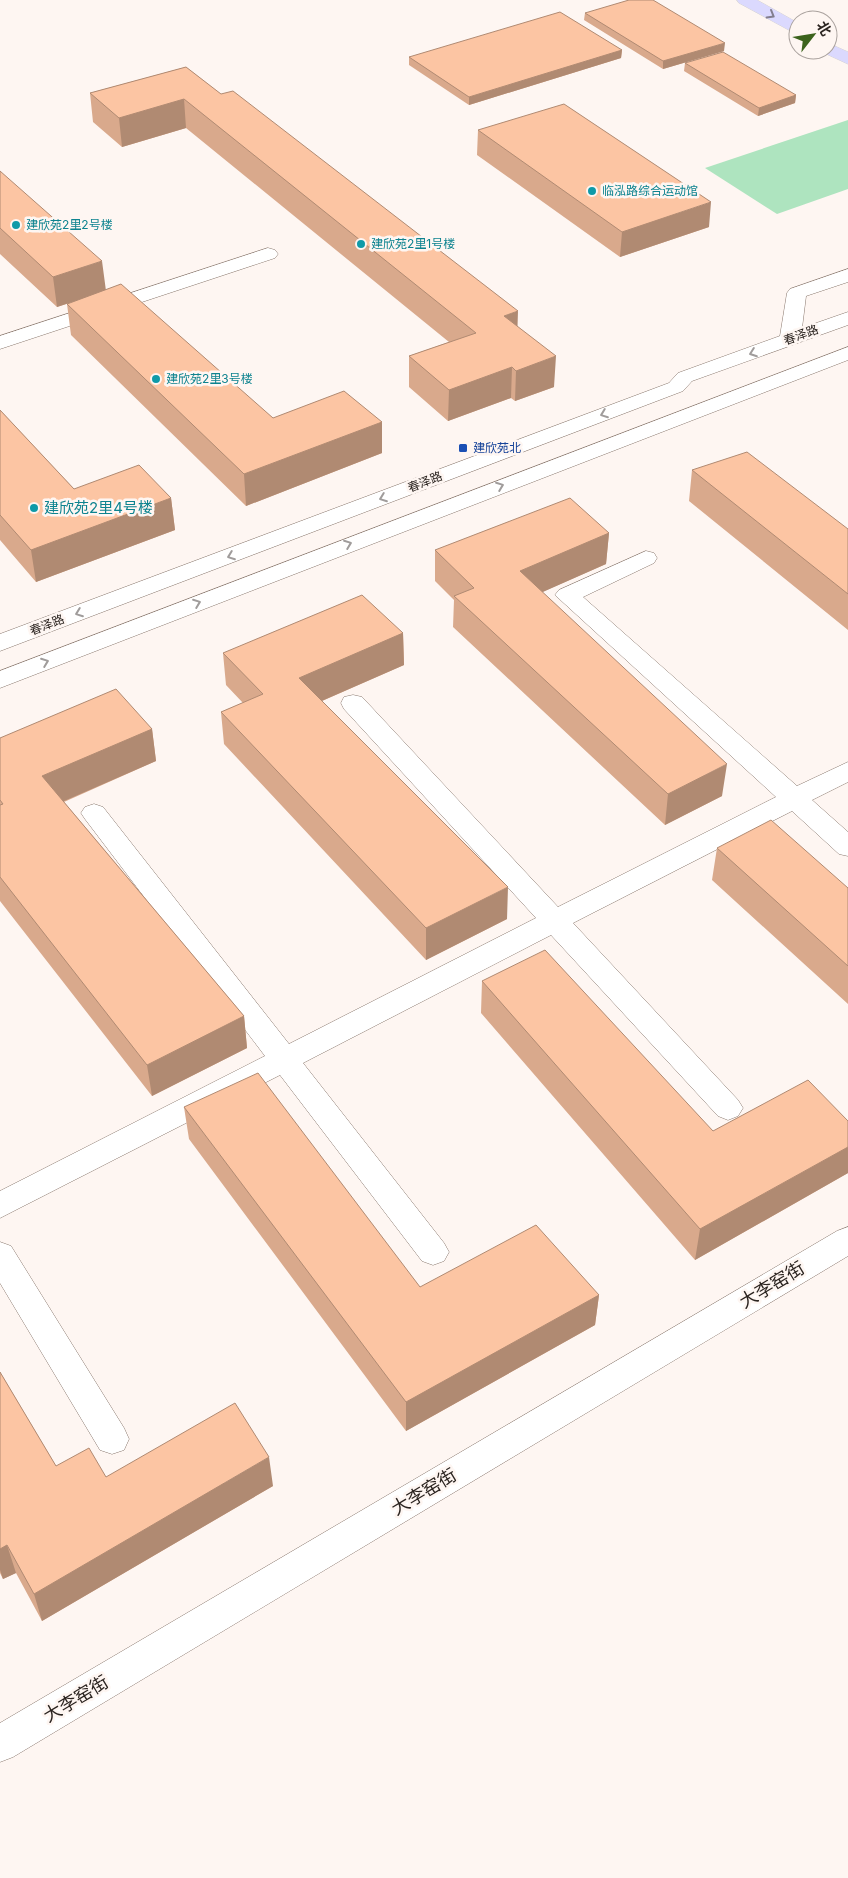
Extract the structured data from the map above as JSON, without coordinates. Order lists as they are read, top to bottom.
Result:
{
  "streets": {
    "street": ["春泽路", "大李窑街"]
  },
  "places": {
    "other": [
      "临泓路综合运动馆",
      "建欣苑2里2号楼",
      "建欣苑2里1号楼",
      "建欣苑2里3号楼",
      "建欣苑2里4号楼"
    ],
    "transit": ["建欣苑北"]
  },
  "north": "top right"
}
